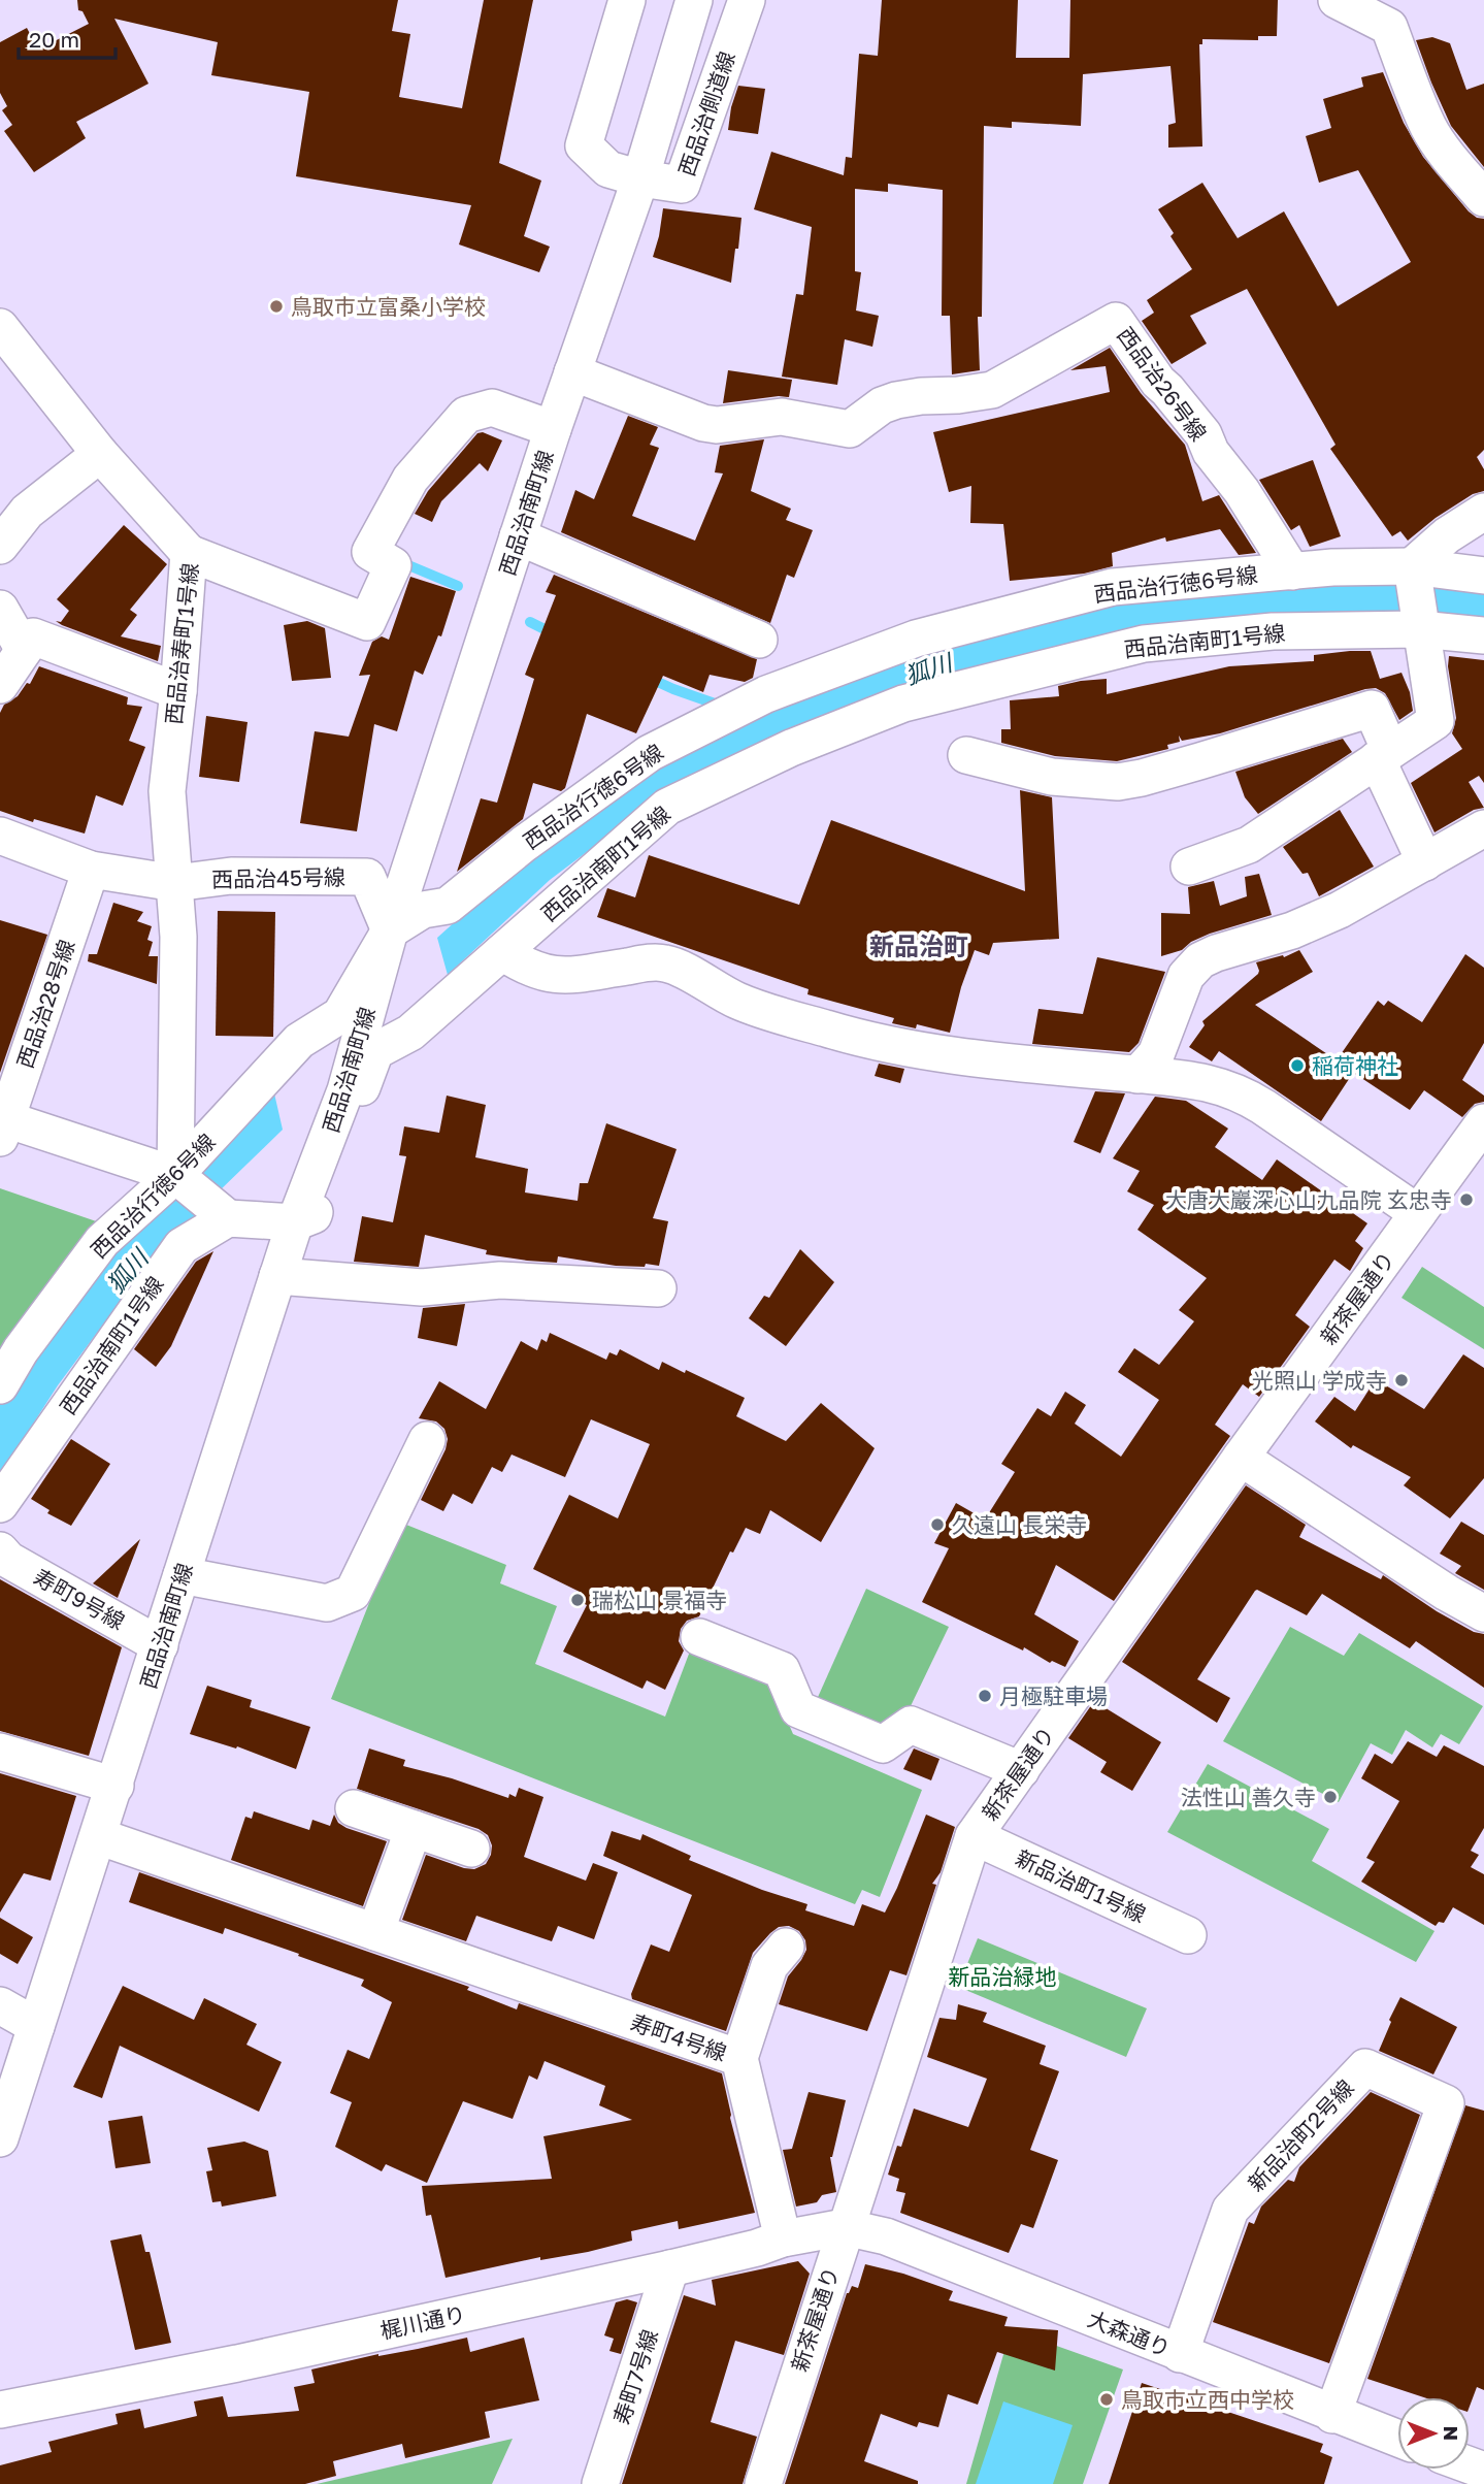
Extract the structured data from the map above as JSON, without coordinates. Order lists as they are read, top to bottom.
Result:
{
  "streets": {
    "street": [
      "西品治側道線",
      "西品治26号線",
      "西品治南町線",
      "西品治行徳6号線",
      "西品治南町1号線",
      "西品治寿町1号線",
      "西品治45号線",
      "西品治28号線",
      "新茶屋通り",
      "寿町9号線",
      "新品治町1号線",
      "寿町4号線",
      "新品治町2号線",
      "梶川通り",
      "大森通り",
      "寿町7号線"
    ]
  },
  "crossings": [
    ["西品治側道線", "西品治南町線"],
    ["西品治26号線", "西品治南町線"],
    ["西品治26号線", "西品治行徳6号線"],
    ["西品治南町線", "西品治行徳6号線"],
    ["西品治南町線", "西品治南町1号線"],
    ["西品治南町線", "西品治寿町1号線"],
    ["西品治南町線", "西品治45号線"],
    ["西品治南町線", "寿町9号線"],
    ["西品治南町線", "寿町4号線"],
    ["西品治行徳6号線", "西品治寿町1号線"],
    ["西品治行徳6号線", "西品治45号線"],
    ["西品治寿町1号線", "西品治45号線"],
    ["新茶屋通り", "新品治町1号線"],
    ["新茶屋通り", "梶川通り"],
    ["新茶屋通り", "大森通り"],
    ["寿町4号線", "梶川通り"],
    ["新品治町2号線", "大森通り"],
    ["梶川通り", "大森通り"],
    ["梶川通り", "寿町7号線"]
  ],
  "districts": ["新品治町"],
  "water": ["狐川"],
  "parks": ["新品治緑地"],
  "places": [
    "鳥取市立富桑小学校",
    "稲荷神社",
    "大唐大巖深心山九品院 玄忠寺",
    "光照山 学成寺",
    "久遠山 長栄寺",
    "瑞松山 景福寺",
    "月極駐車場",
    "法性山 善久寺",
    "鳥取市立西中学校"
  ],
  "scale_bar": "20 m",
  "north": "right"
}
